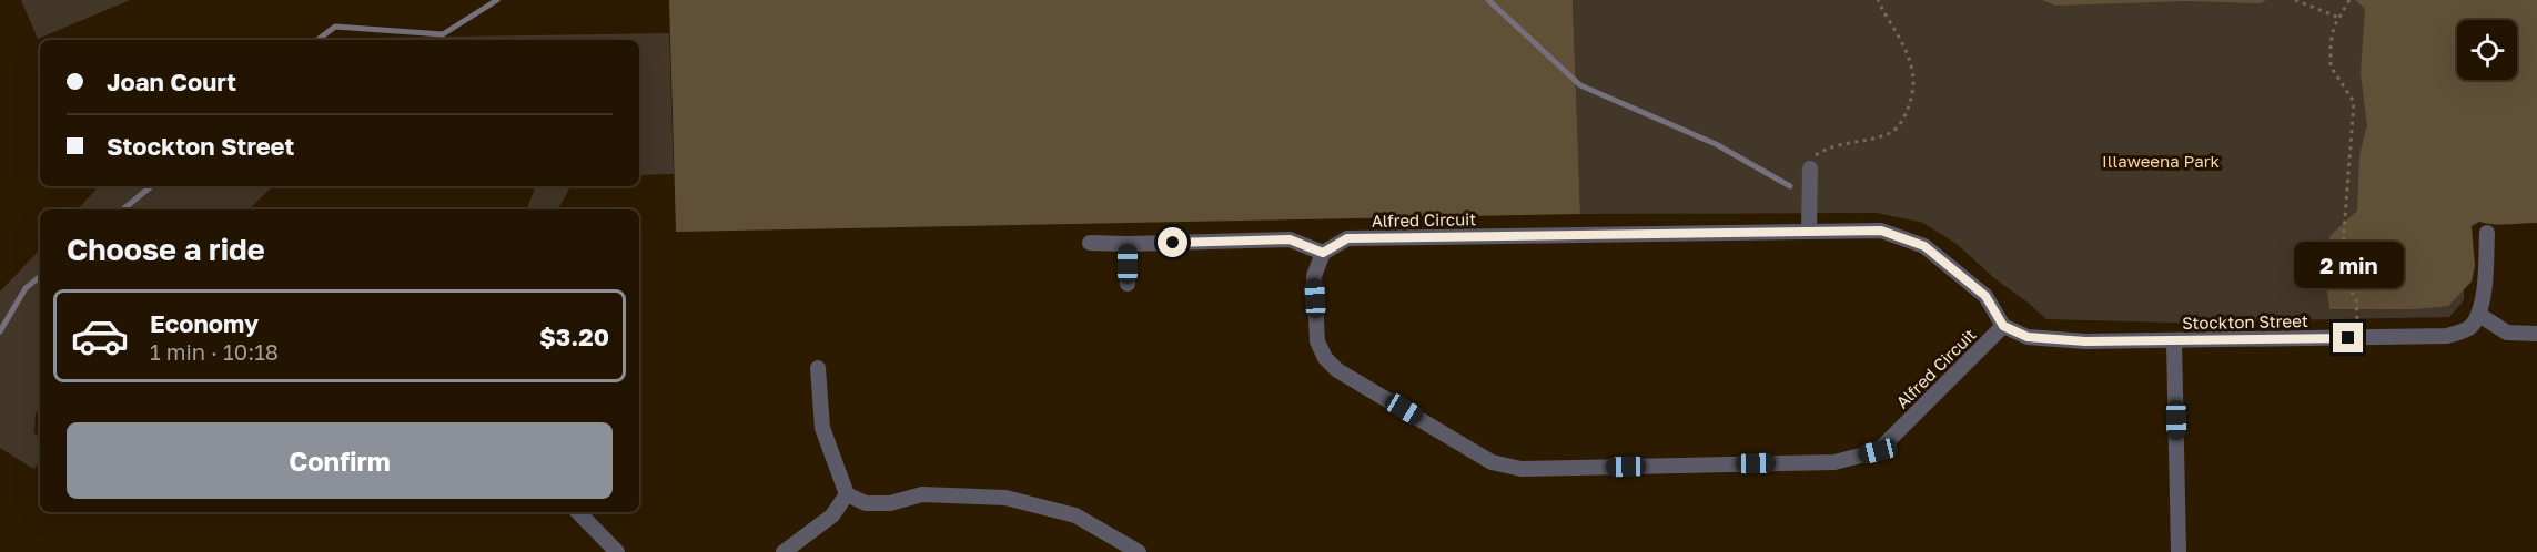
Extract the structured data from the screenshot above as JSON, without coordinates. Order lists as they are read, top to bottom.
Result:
{
  "streets": {
    "street": ["Alfred Circuit", "Stockton Street"]
  },
  "parks": ["Illaweena Park"],
  "page": {
    "banner": ["Joan Court", "Stockton Street"],
    "heading": "Choose a ride",
    "bubble": "2 min",
    "list": [
      {
        "name": "Economy",
        "note": "1 min · 10:18",
        "value": "$3.20"
      }
    ],
    "buttons": "Confirm"
  }
}
